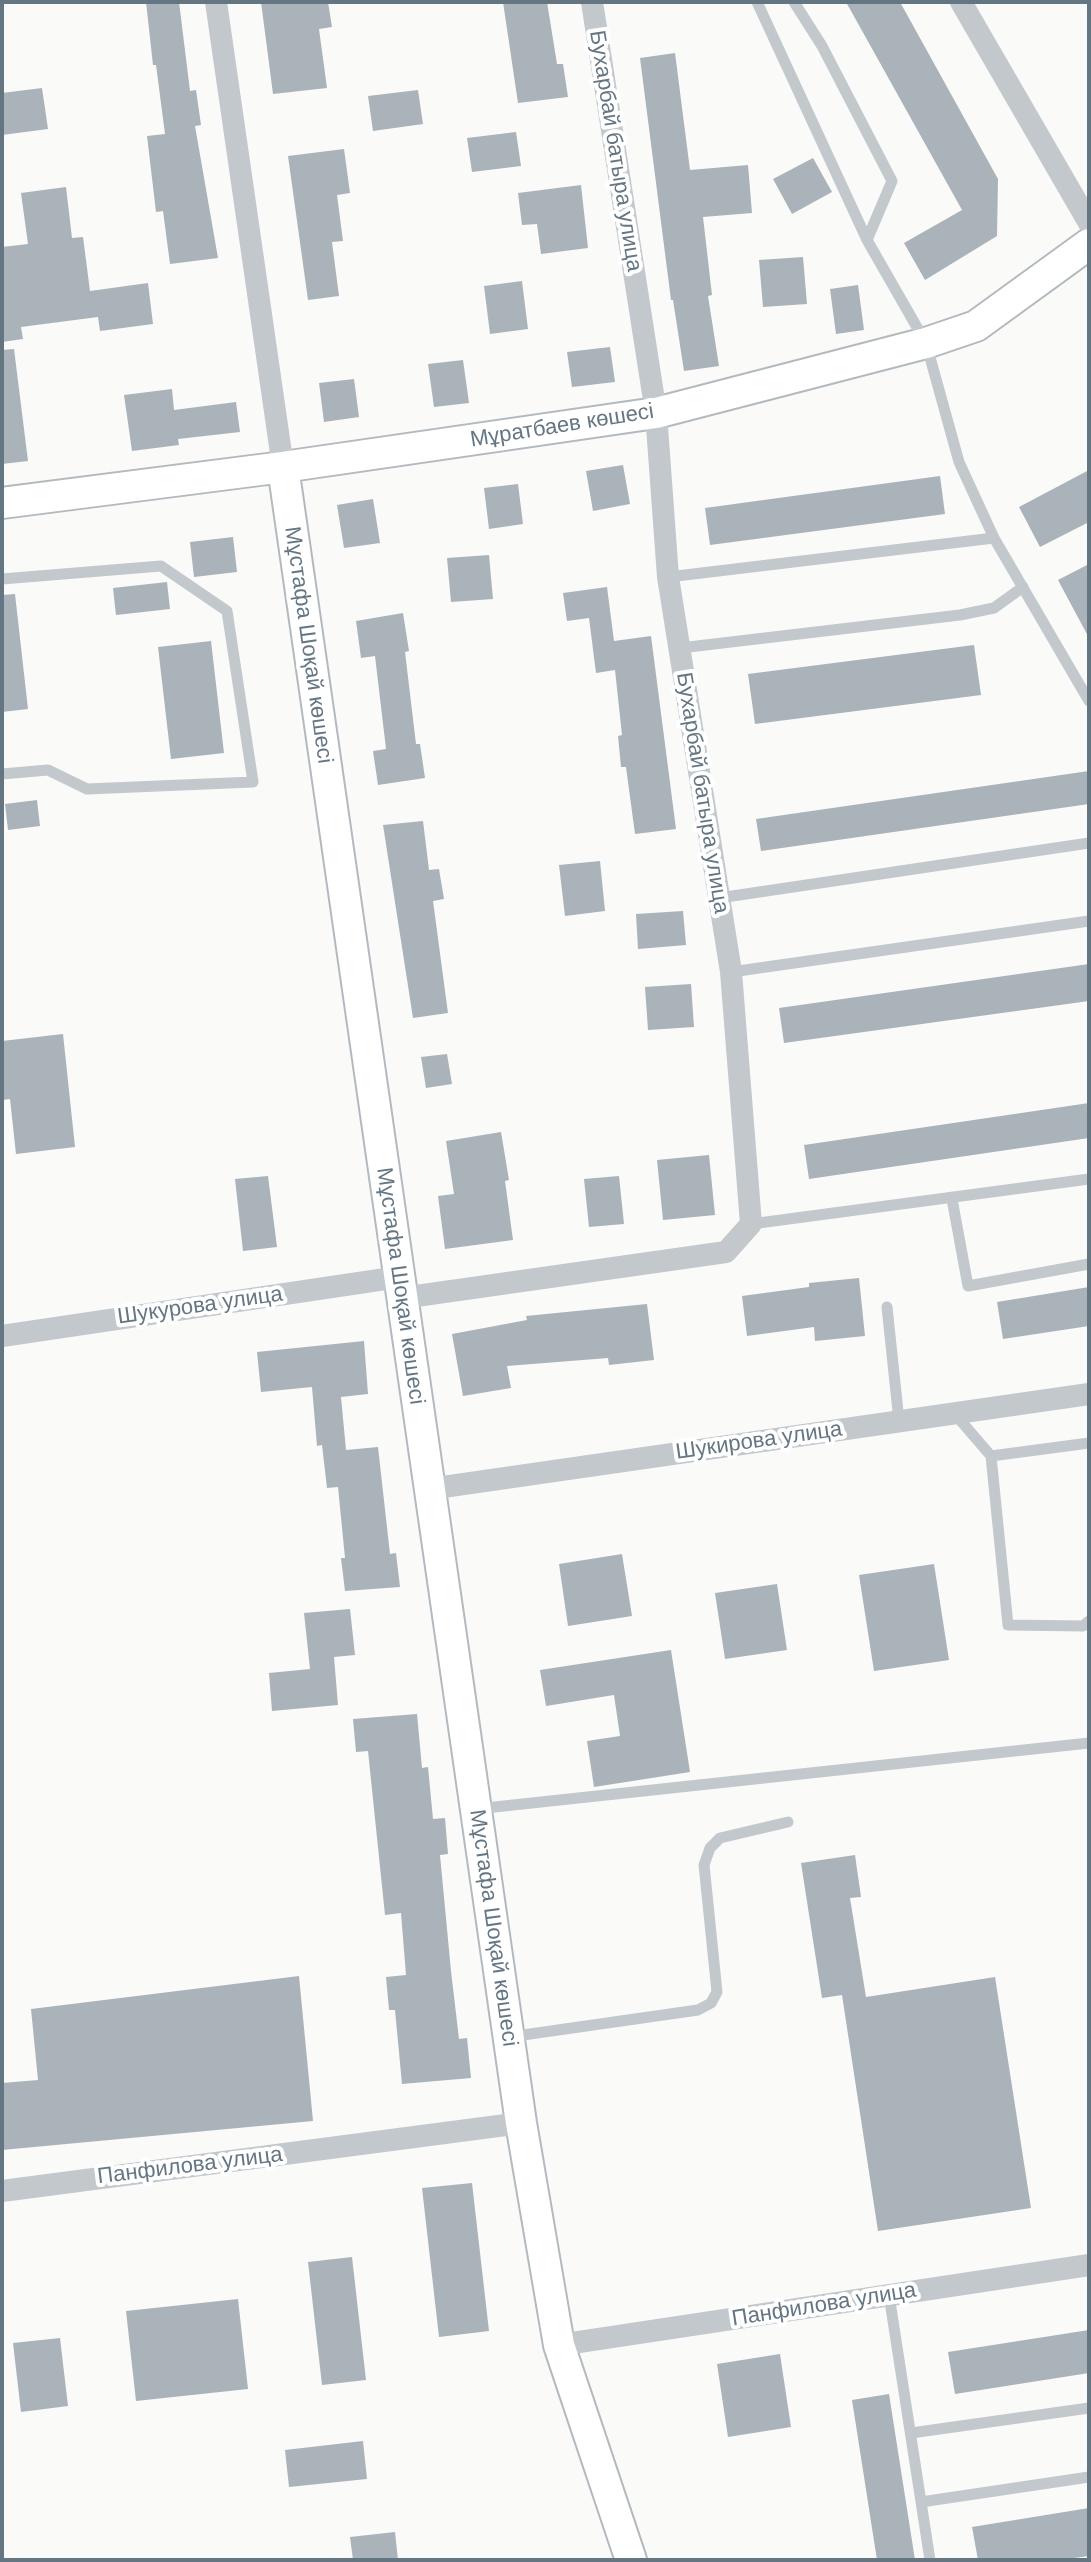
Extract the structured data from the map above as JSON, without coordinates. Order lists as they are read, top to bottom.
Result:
{
  "streets": {
    "street": [
      "Бухарбай батыра улица",
      "Мұратбаев көшесі",
      "Мұстафа Шоқай көшесі",
      "Шукурова улица",
      "Шукирова улица",
      "Панфилова улица"
    ]
  },
  "crossings": [
    ["Бухарбай батыра улица", "Мұратбаев көшесі"],
    ["Мұратбаев көшесі", "Мұстафа Шоқай көшесі"],
    ["Мұстафа Шоқай көшесі", "Шукурова улица"],
    ["Мұстафа Шоқай көшесі", "Шукирова улица"],
    ["Мұстафа Шоқай көшесі", "Панфилова улица"]
  ]
}
